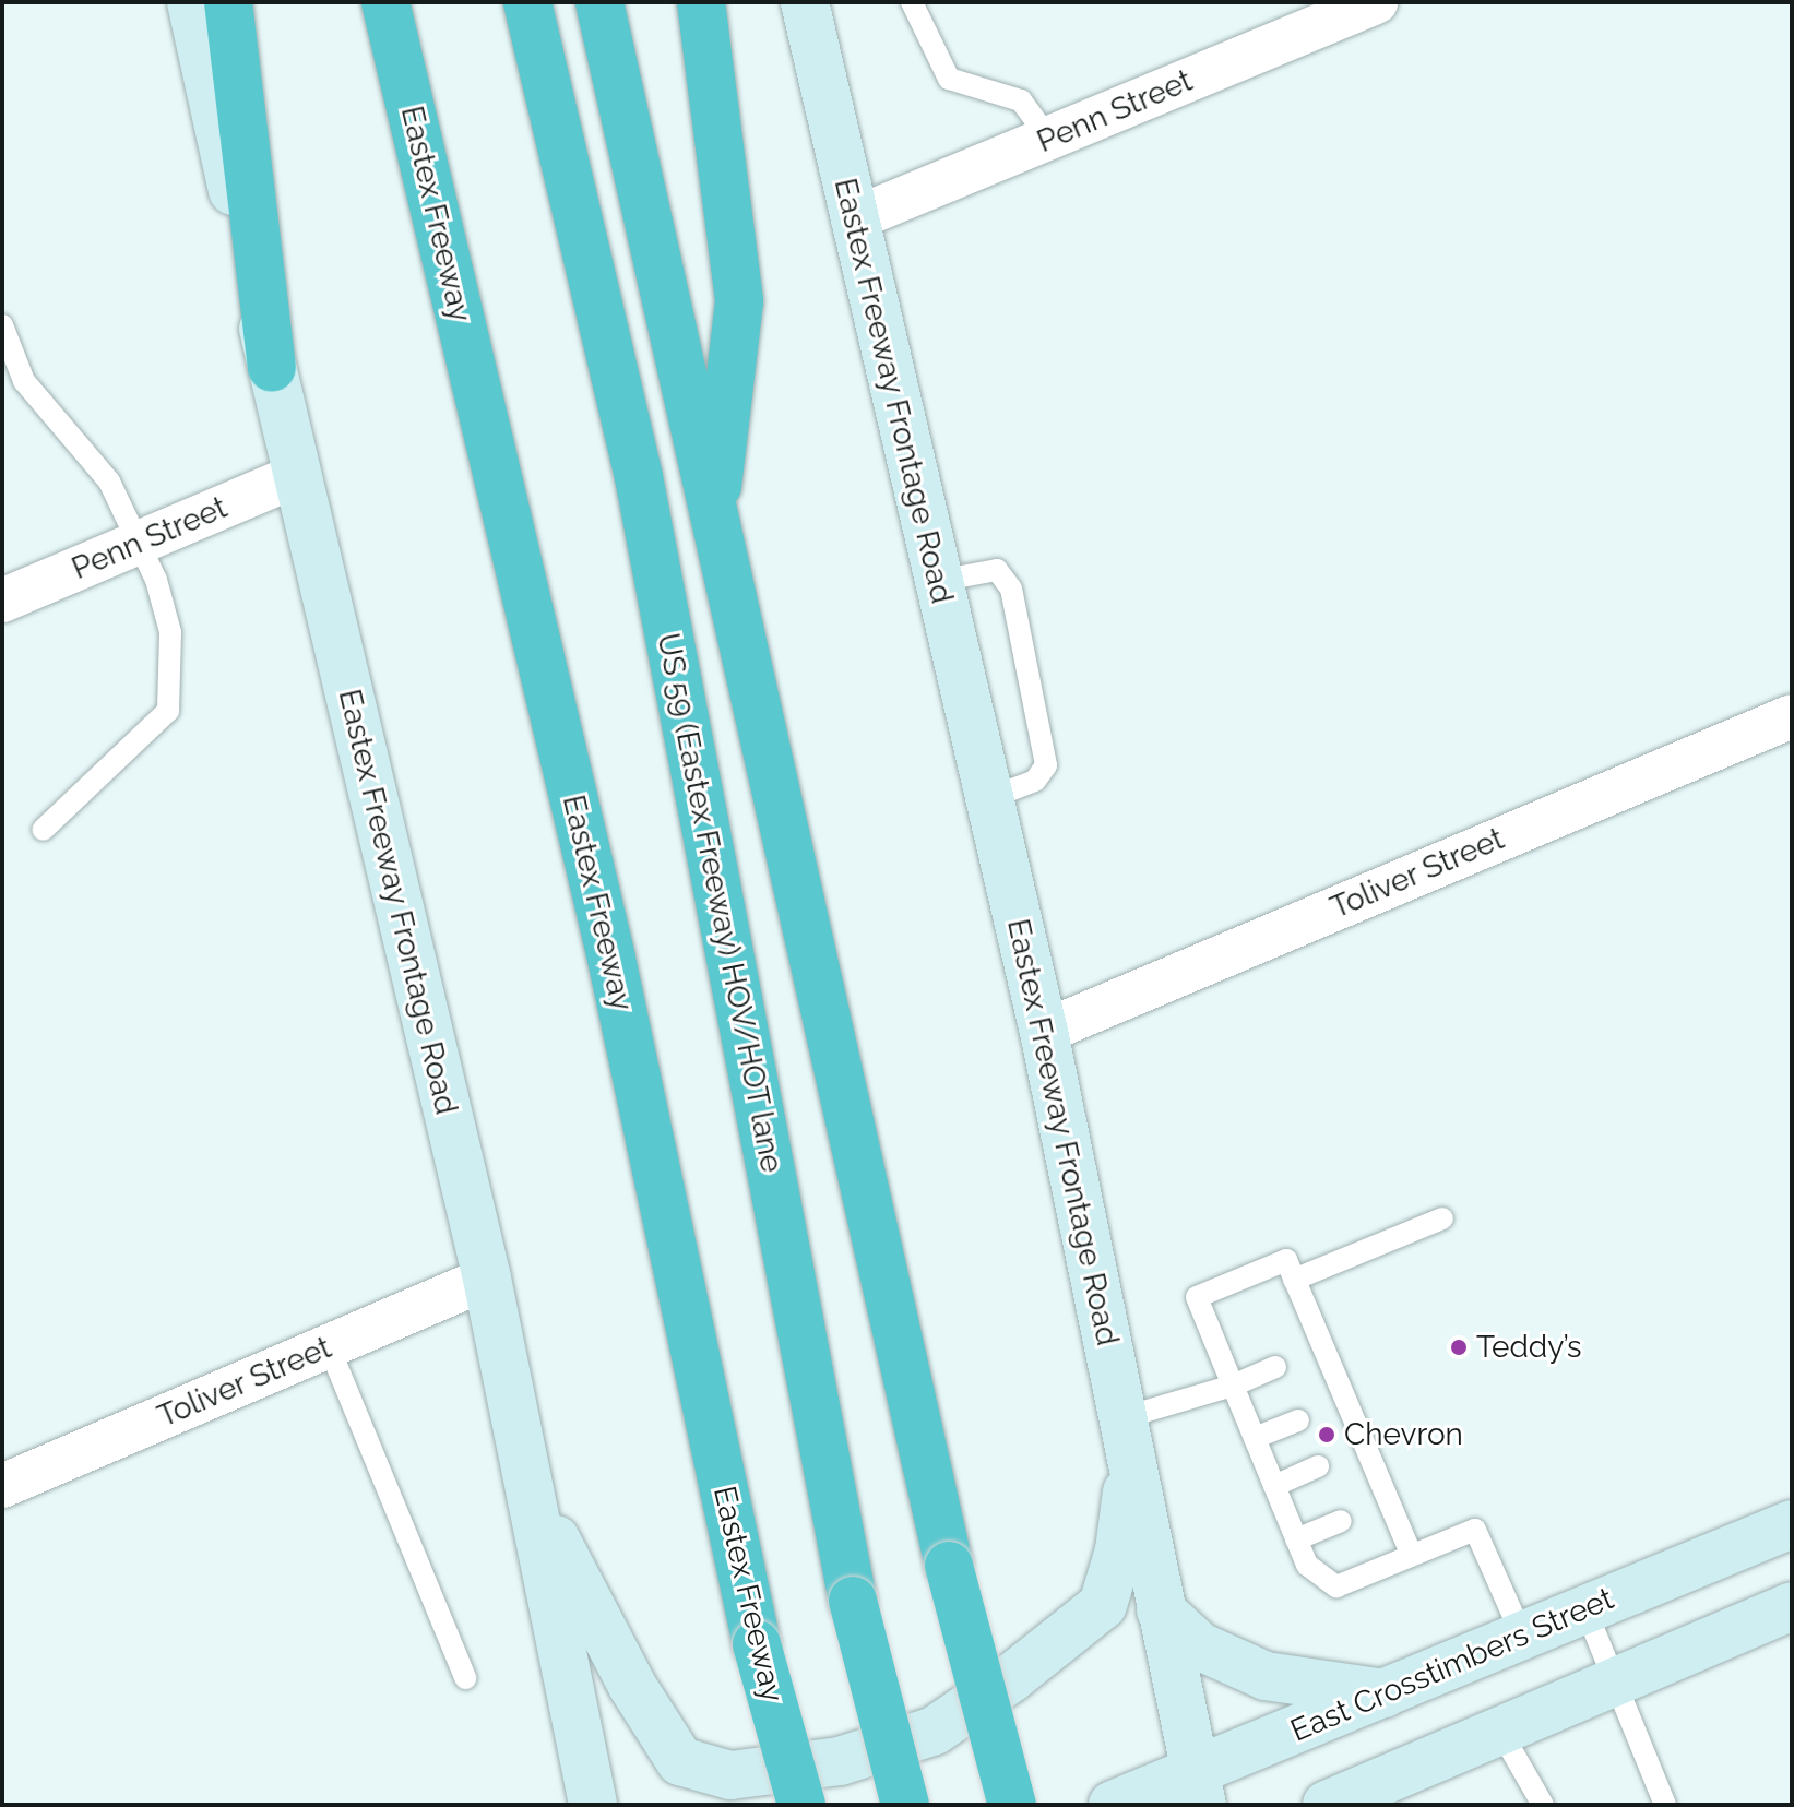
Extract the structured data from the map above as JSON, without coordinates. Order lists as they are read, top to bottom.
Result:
{
  "streets": {
    "highway": ["Eastex Freeway", "US 59 (Eastex Freeway) HOV/HOT lane"],
    "main road": ["Eastex Freeway Frontage Road", "East Crosstimbers Street"],
    "street": ["Penn Street", "Toliver Street"]
  },
  "crossings": [
    ["Penn Street", "Eastex Freeway Frontage Road"],
    ["Eastex Freeway Frontage Road", "Toliver Street"],
    ["Eastex Freeway Frontage Road", "East Crosstimbers Street"]
  ],
  "places": ["Teddy’s", "Chevron"]
}
